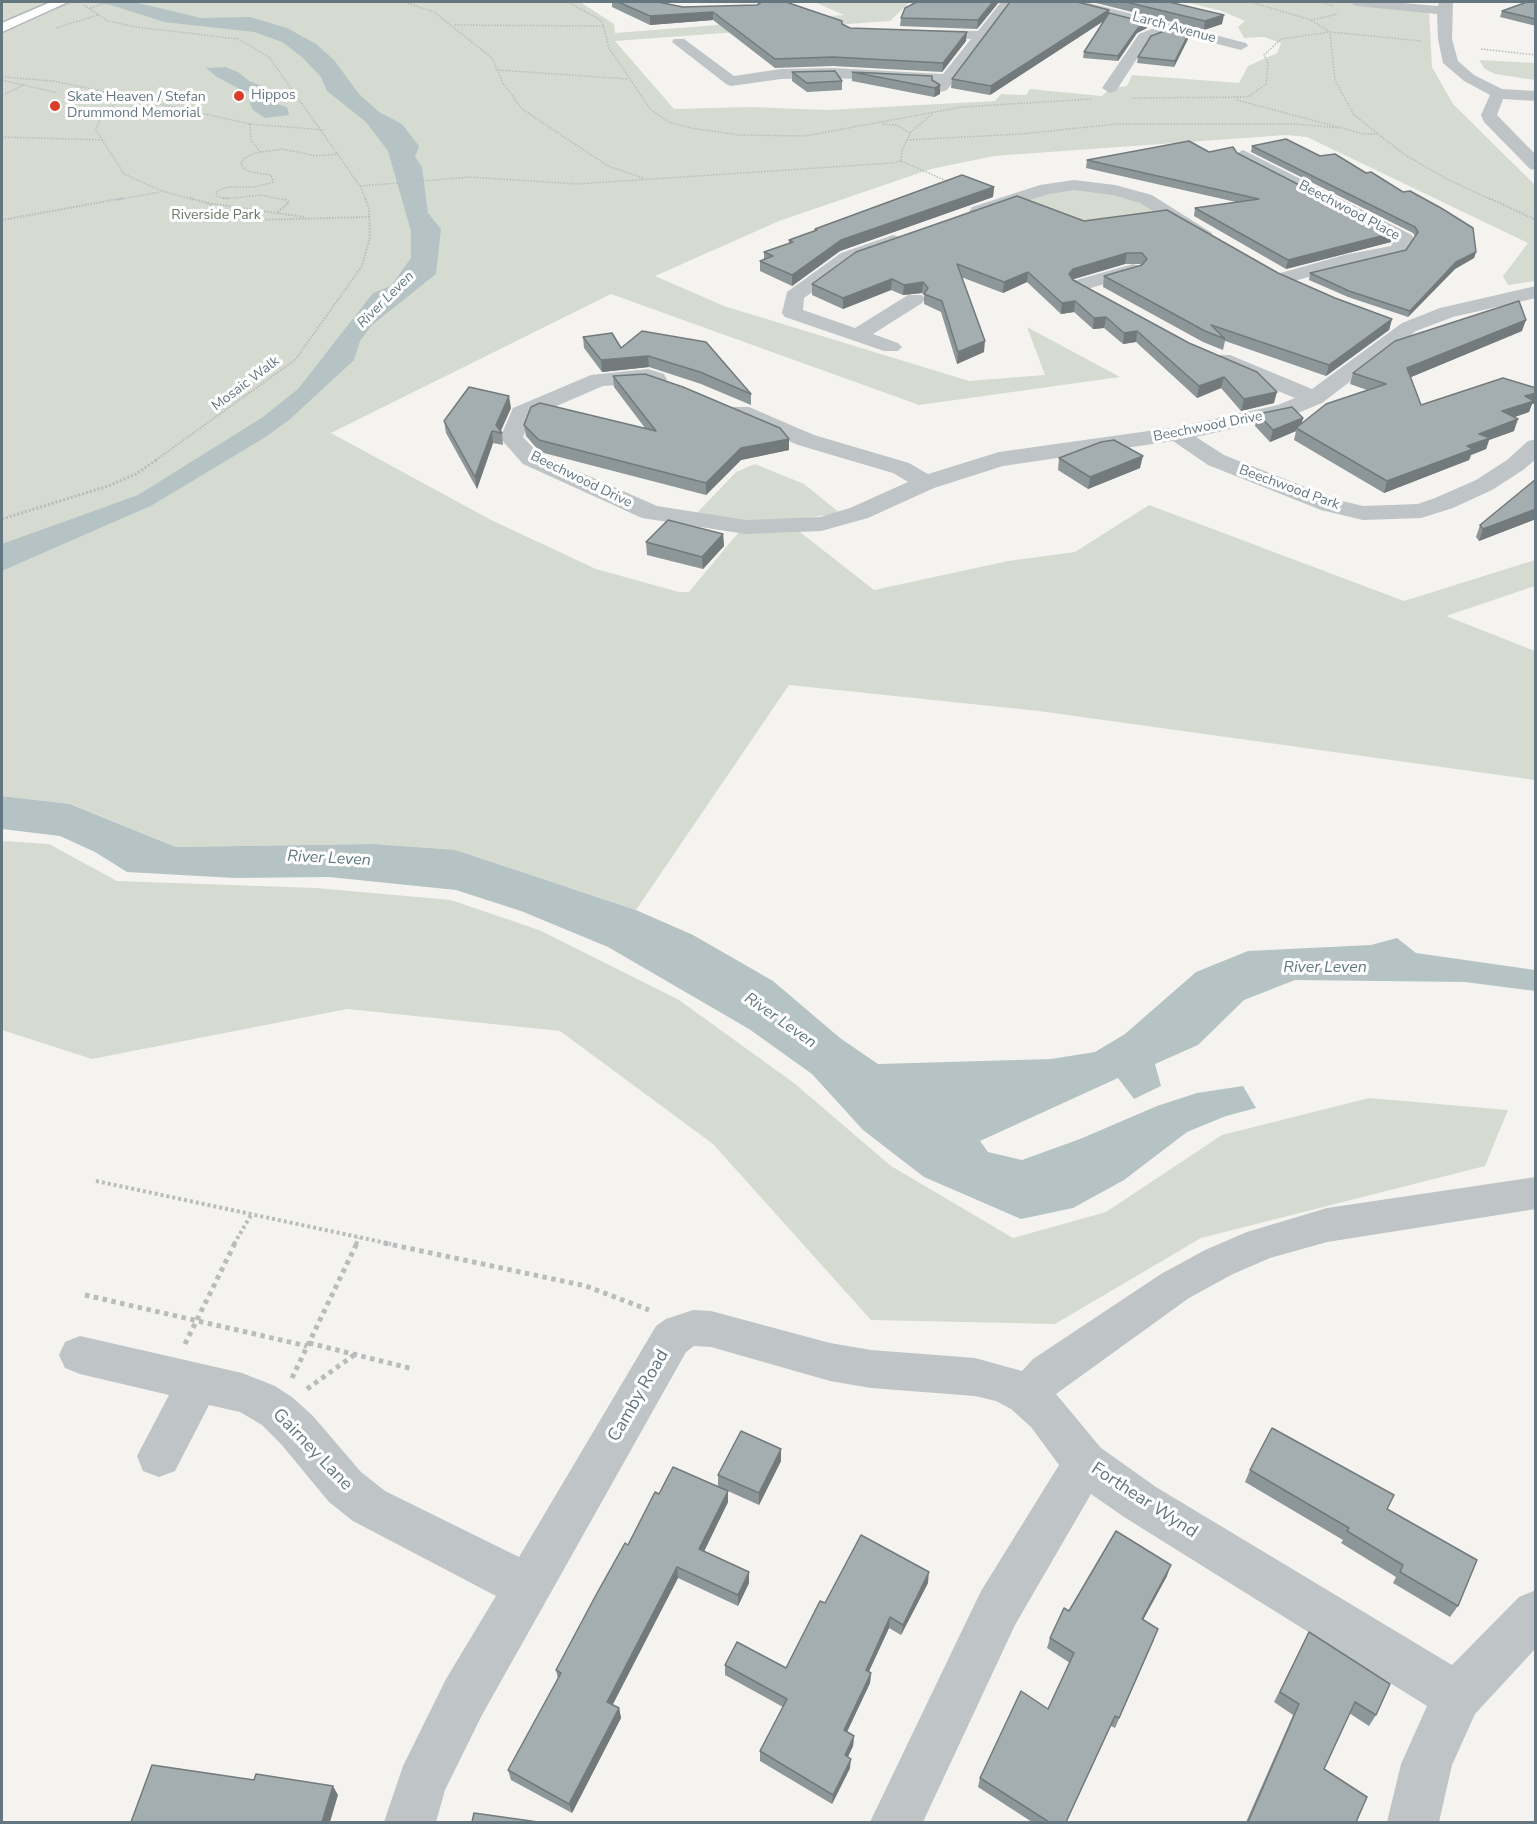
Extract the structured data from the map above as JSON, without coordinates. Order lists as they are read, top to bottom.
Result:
{
  "streets": {
    "street": [
      "Larch Avenue",
      "Beechwood Place",
      "Beechwood Drive",
      "Beechwood Park",
      "Camby Road",
      "Gairney Lane",
      "Forthear Wynd"
    ],
    "path": ["Mosaic Walk"]
  },
  "crossings": [
    ["Beechwood Drive", "Beechwood Park"],
    ["Camby Road", "Gairney Lane"]
  ],
  "water": ["River Leven"],
  "parks": ["Riverside Park"],
  "places": ["Hippos", "Skate Heaven / Stefan Drummond Memorial"]
}
